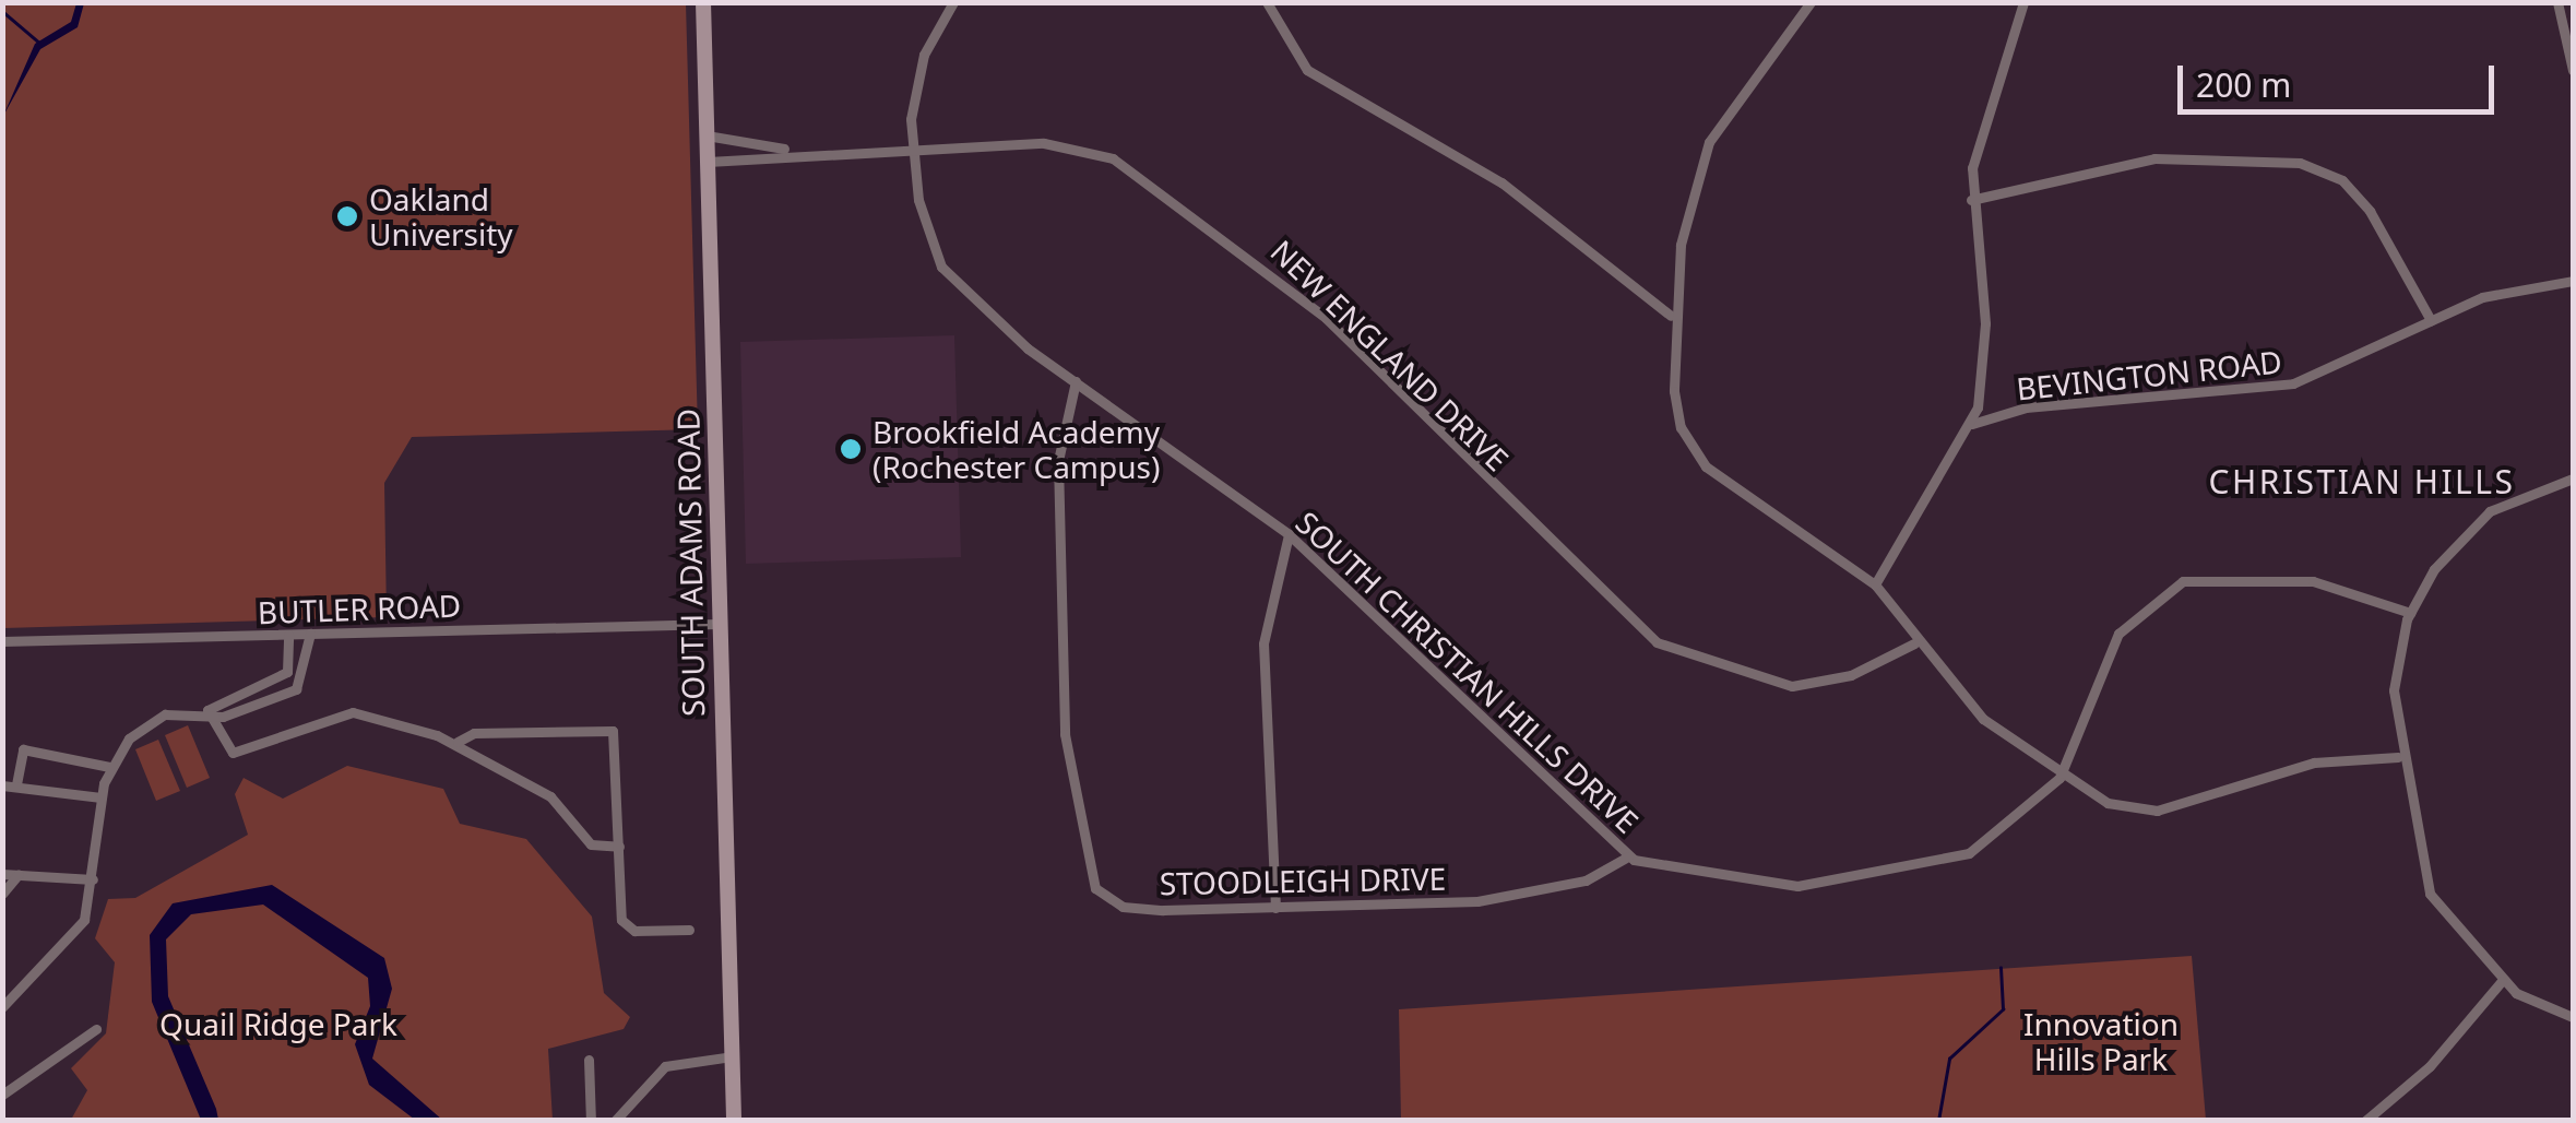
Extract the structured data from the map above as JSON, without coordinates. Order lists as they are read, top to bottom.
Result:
{
  "streets": {
    "main road": ["SOUTH ADAMS ROAD"],
    "street": [
      "NEW ENGLAND DRIVE",
      "BEVINGTON ROAD",
      "BUTLER ROAD",
      "SOUTH CHRISTIAN HILLS DRIVE",
      "STOODLEIGH DRIVE"
    ]
  },
  "crossings": [
    ["NEW ENGLAND DRIVE", "SOUTH ADAMS ROAD"],
    ["NEW ENGLAND DRIVE", "SOUTH CHRISTIAN HILLS DRIVE"],
    ["SOUTH ADAMS ROAD", "BUTLER ROAD"],
    ["SOUTH CHRISTIAN HILLS DRIVE", "STOODLEIGH DRIVE"]
  ],
  "districts": ["CHRISTIAN HILLS"],
  "parks": ["Quail Ridge Park", "Innovation Hills Park"],
  "places": ["Oakland University", "Brookfield Academy (Rochester Campus)"],
  "scale_bar": "200 m"
}
